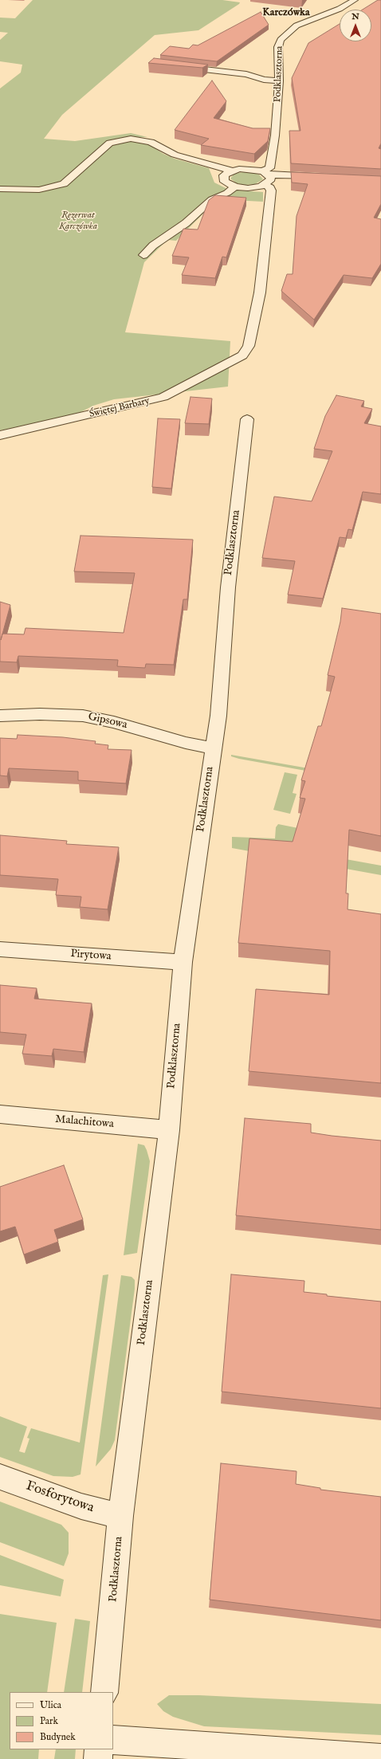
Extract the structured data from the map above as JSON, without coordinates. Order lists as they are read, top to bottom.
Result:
{
  "streets": {
    "street": [
      "Podklasztorna",
      "Świętej Barbary",
      "Gipsowa",
      "Pirytowa",
      "Malachitowa",
      "Fosforytowa"
    ]
  },
  "crossings": [
    ["Podklasztorna", "Świętej Barbary"],
    ["Podklasztorna", "Gipsowa"],
    ["Podklasztorna", "Pirytowa"],
    ["Podklasztorna", "Malachitowa"],
    ["Podklasztorna", "Fosforytowa"]
  ],
  "districts": ["Karczówka"],
  "parks": ["Rezerwat Karczówka"],
  "legend": ["Ulica", "Park", "Budynek"],
  "north": "top"
}
